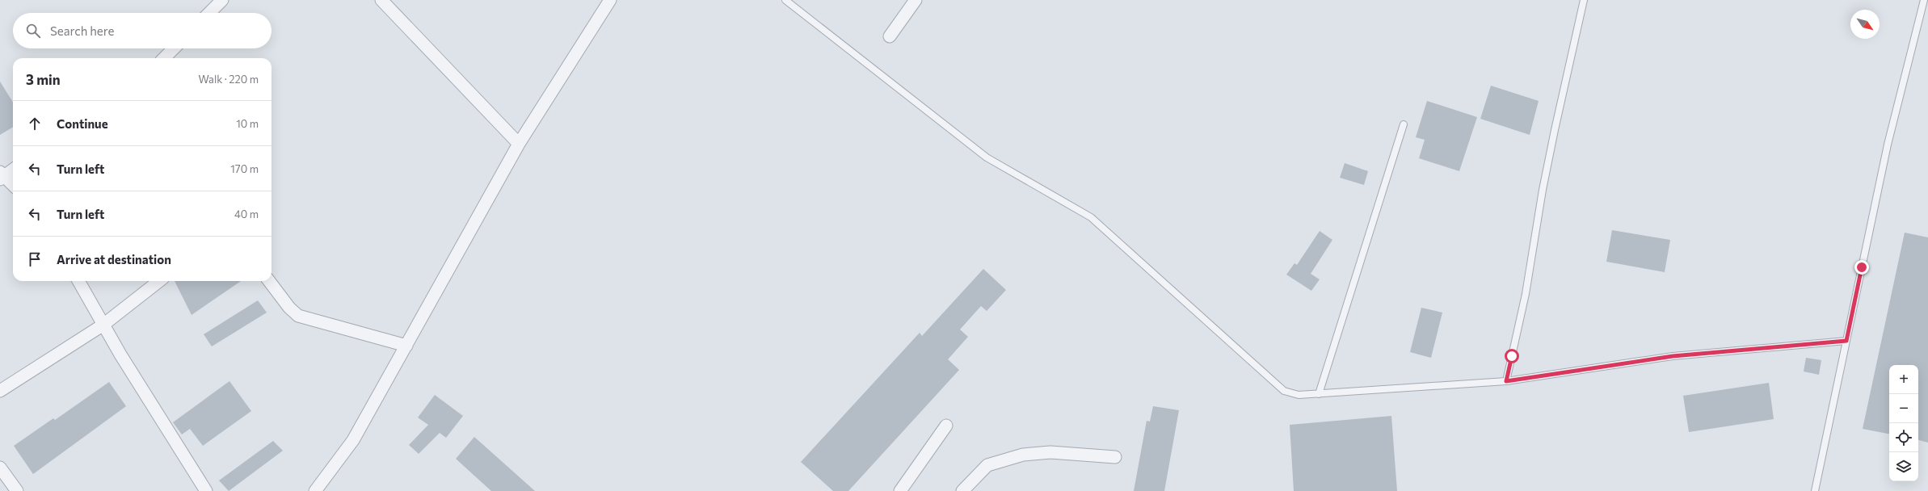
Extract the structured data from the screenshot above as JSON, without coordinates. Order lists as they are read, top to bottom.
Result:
{
  "north": "bottom right",
  "page": {
    "search": "Search here",
    "heading": ["3 min", "Walk · 220 m"],
    "list": [
      ["Continue", "10 m"],
      ["Turn left", "170 m"],
      ["Turn left", "40 m"],
      "Arrive at destination"
    ],
    "map_buttons": ["+", "−"]
  }
}
